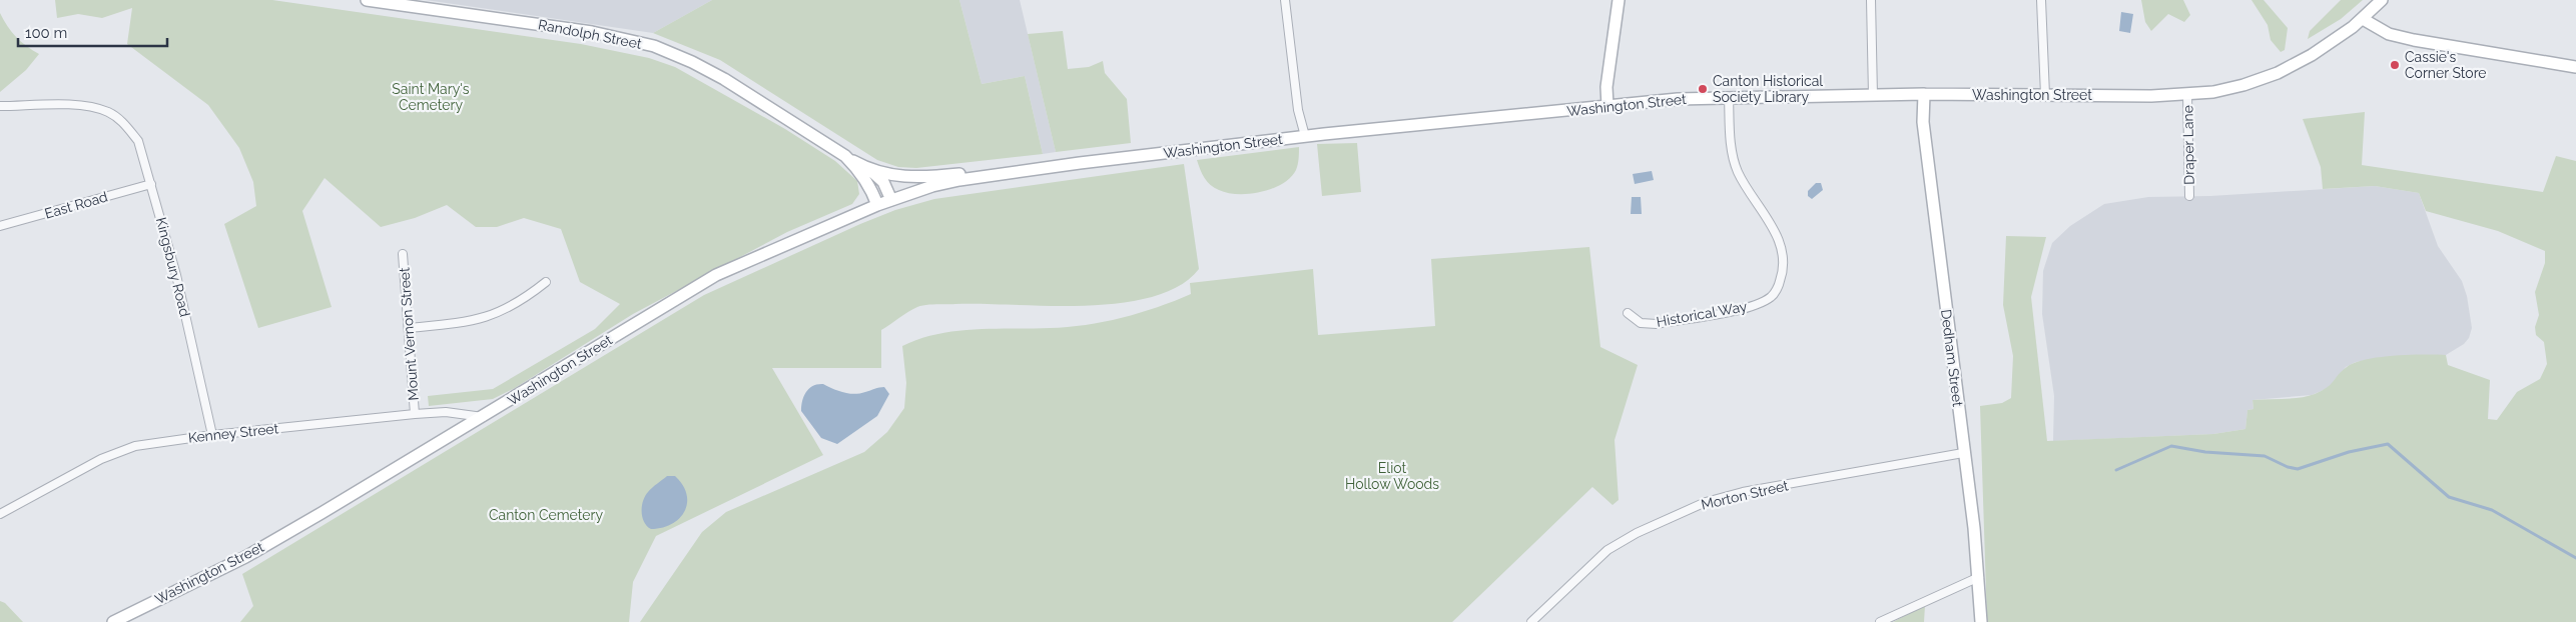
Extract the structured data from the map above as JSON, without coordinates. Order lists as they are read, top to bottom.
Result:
{
  "streets": {
    "main road": ["Randolph Street", "Washington Street", "Dedham Street"],
    "street": [
      "Draper Lane",
      "East Road",
      "Kingsbury Road",
      "Historical Way",
      "Mount Vernon Street",
      "Kenney Street",
      "Morton Street"
    ]
  },
  "crossings": [
    ["Randolph Street", "Washington Street"],
    ["Washington Street", "Draper Lane"],
    ["Washington Street", "Historical Way"],
    ["Washington Street", "Dedham Street"],
    ["Washington Street", "Kenney Street"],
    ["East Road", "Kingsbury Road"],
    ["Kingsbury Road", "Kenney Street"],
    ["Mount Vernon Street", "Kenney Street"],
    ["Dedham Street", "Morton Street"]
  ],
  "parks": ["Saint Mary's Cemetery", "Eliot Hollow Woods", "Canton Cemetery"],
  "places": ["Cassie's Corner Store", "Canton Historical Society Library"],
  "scale_bar": "100 m"
}
